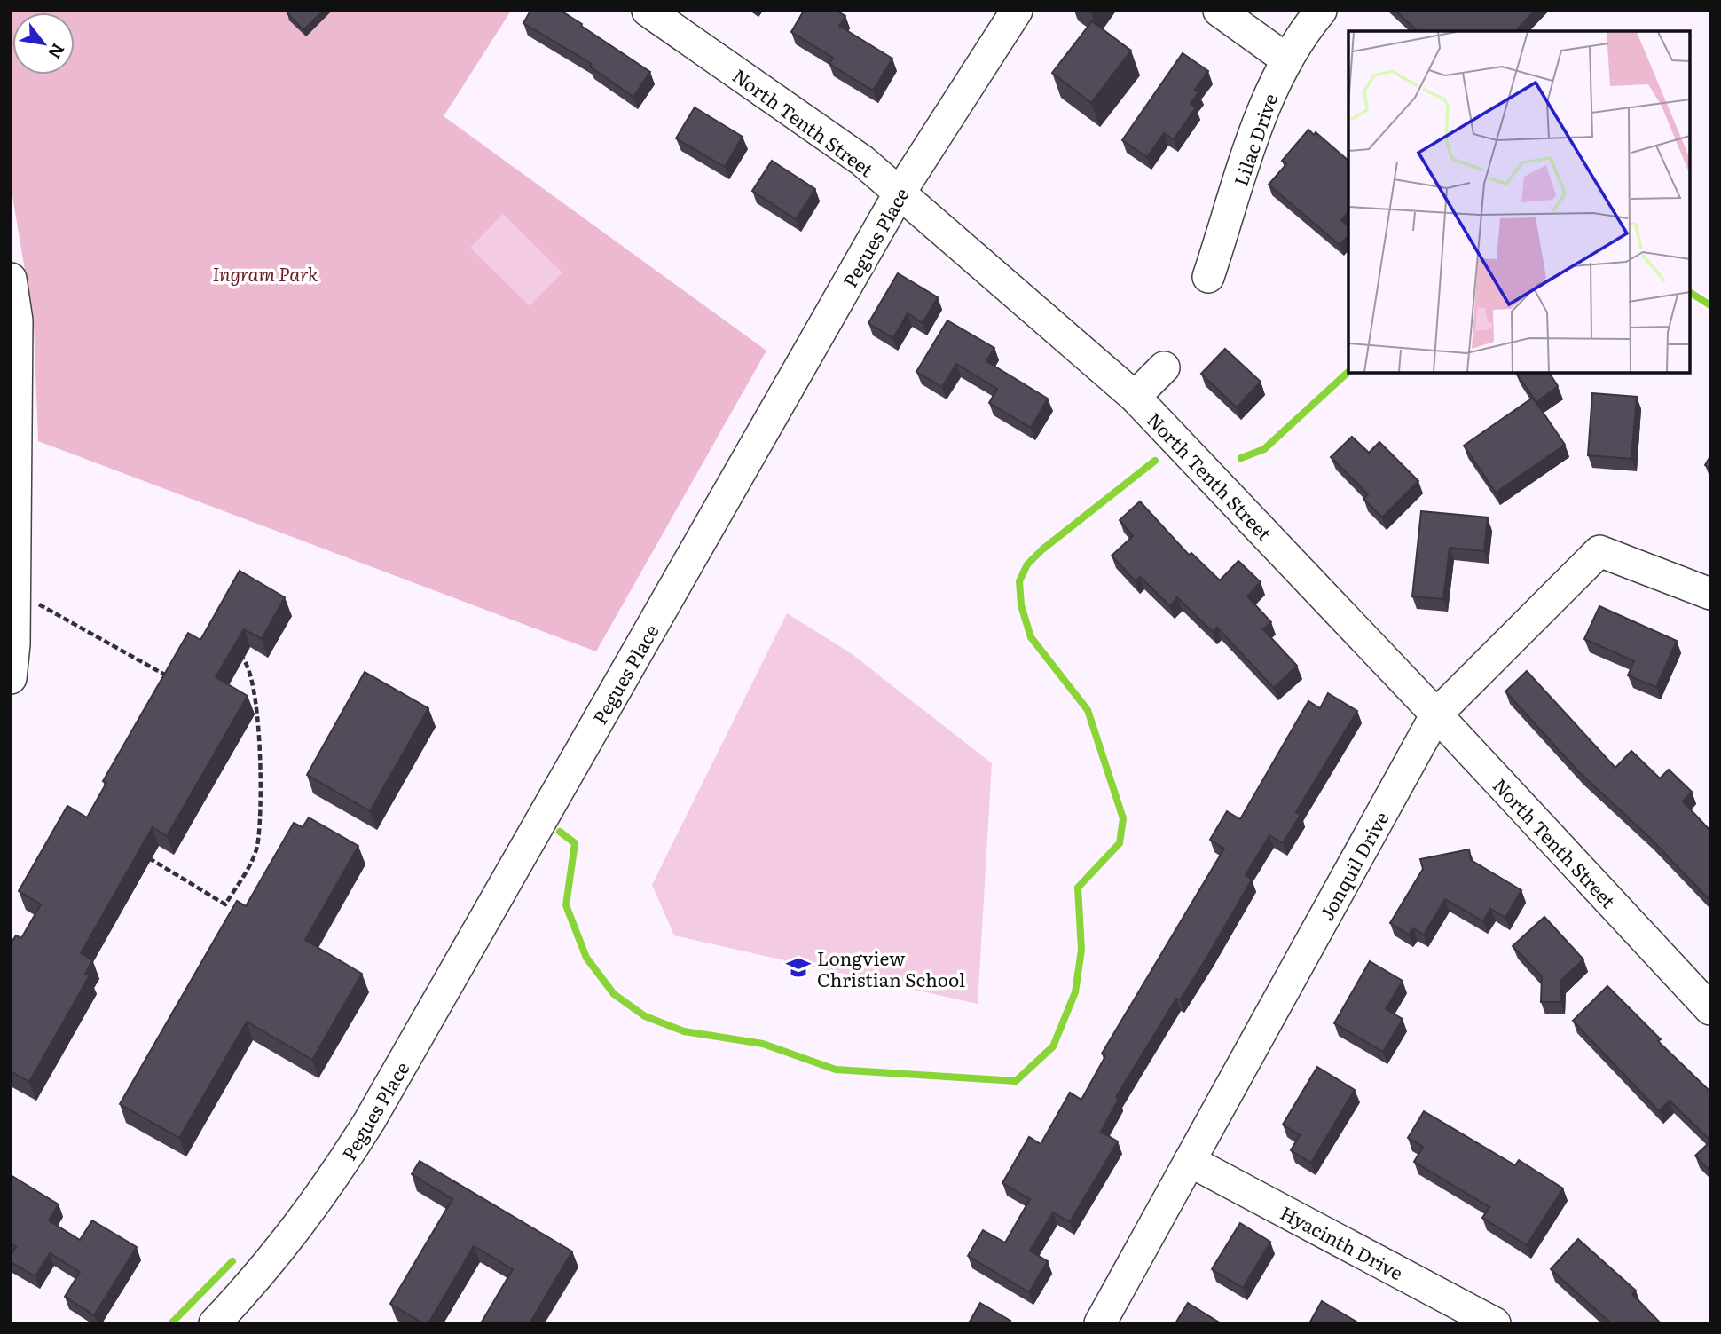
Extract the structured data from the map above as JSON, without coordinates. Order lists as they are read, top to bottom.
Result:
{
  "streets": {
    "street": [
      "North Tenth Street",
      "Lilac Drive",
      "Pegues Place",
      "Jonquil Drive",
      "Hyacinth Drive"
    ]
  },
  "crossings": [
    ["North Tenth Street", "Pegues Place"],
    ["North Tenth Street", "Jonquil Drive"],
    ["Jonquil Drive", "Hyacinth Drive"]
  ],
  "parks": ["Ingram Park"],
  "places": {
    "school or university": ["Longview Christian School"]
  },
  "north": "bottom right"
}
